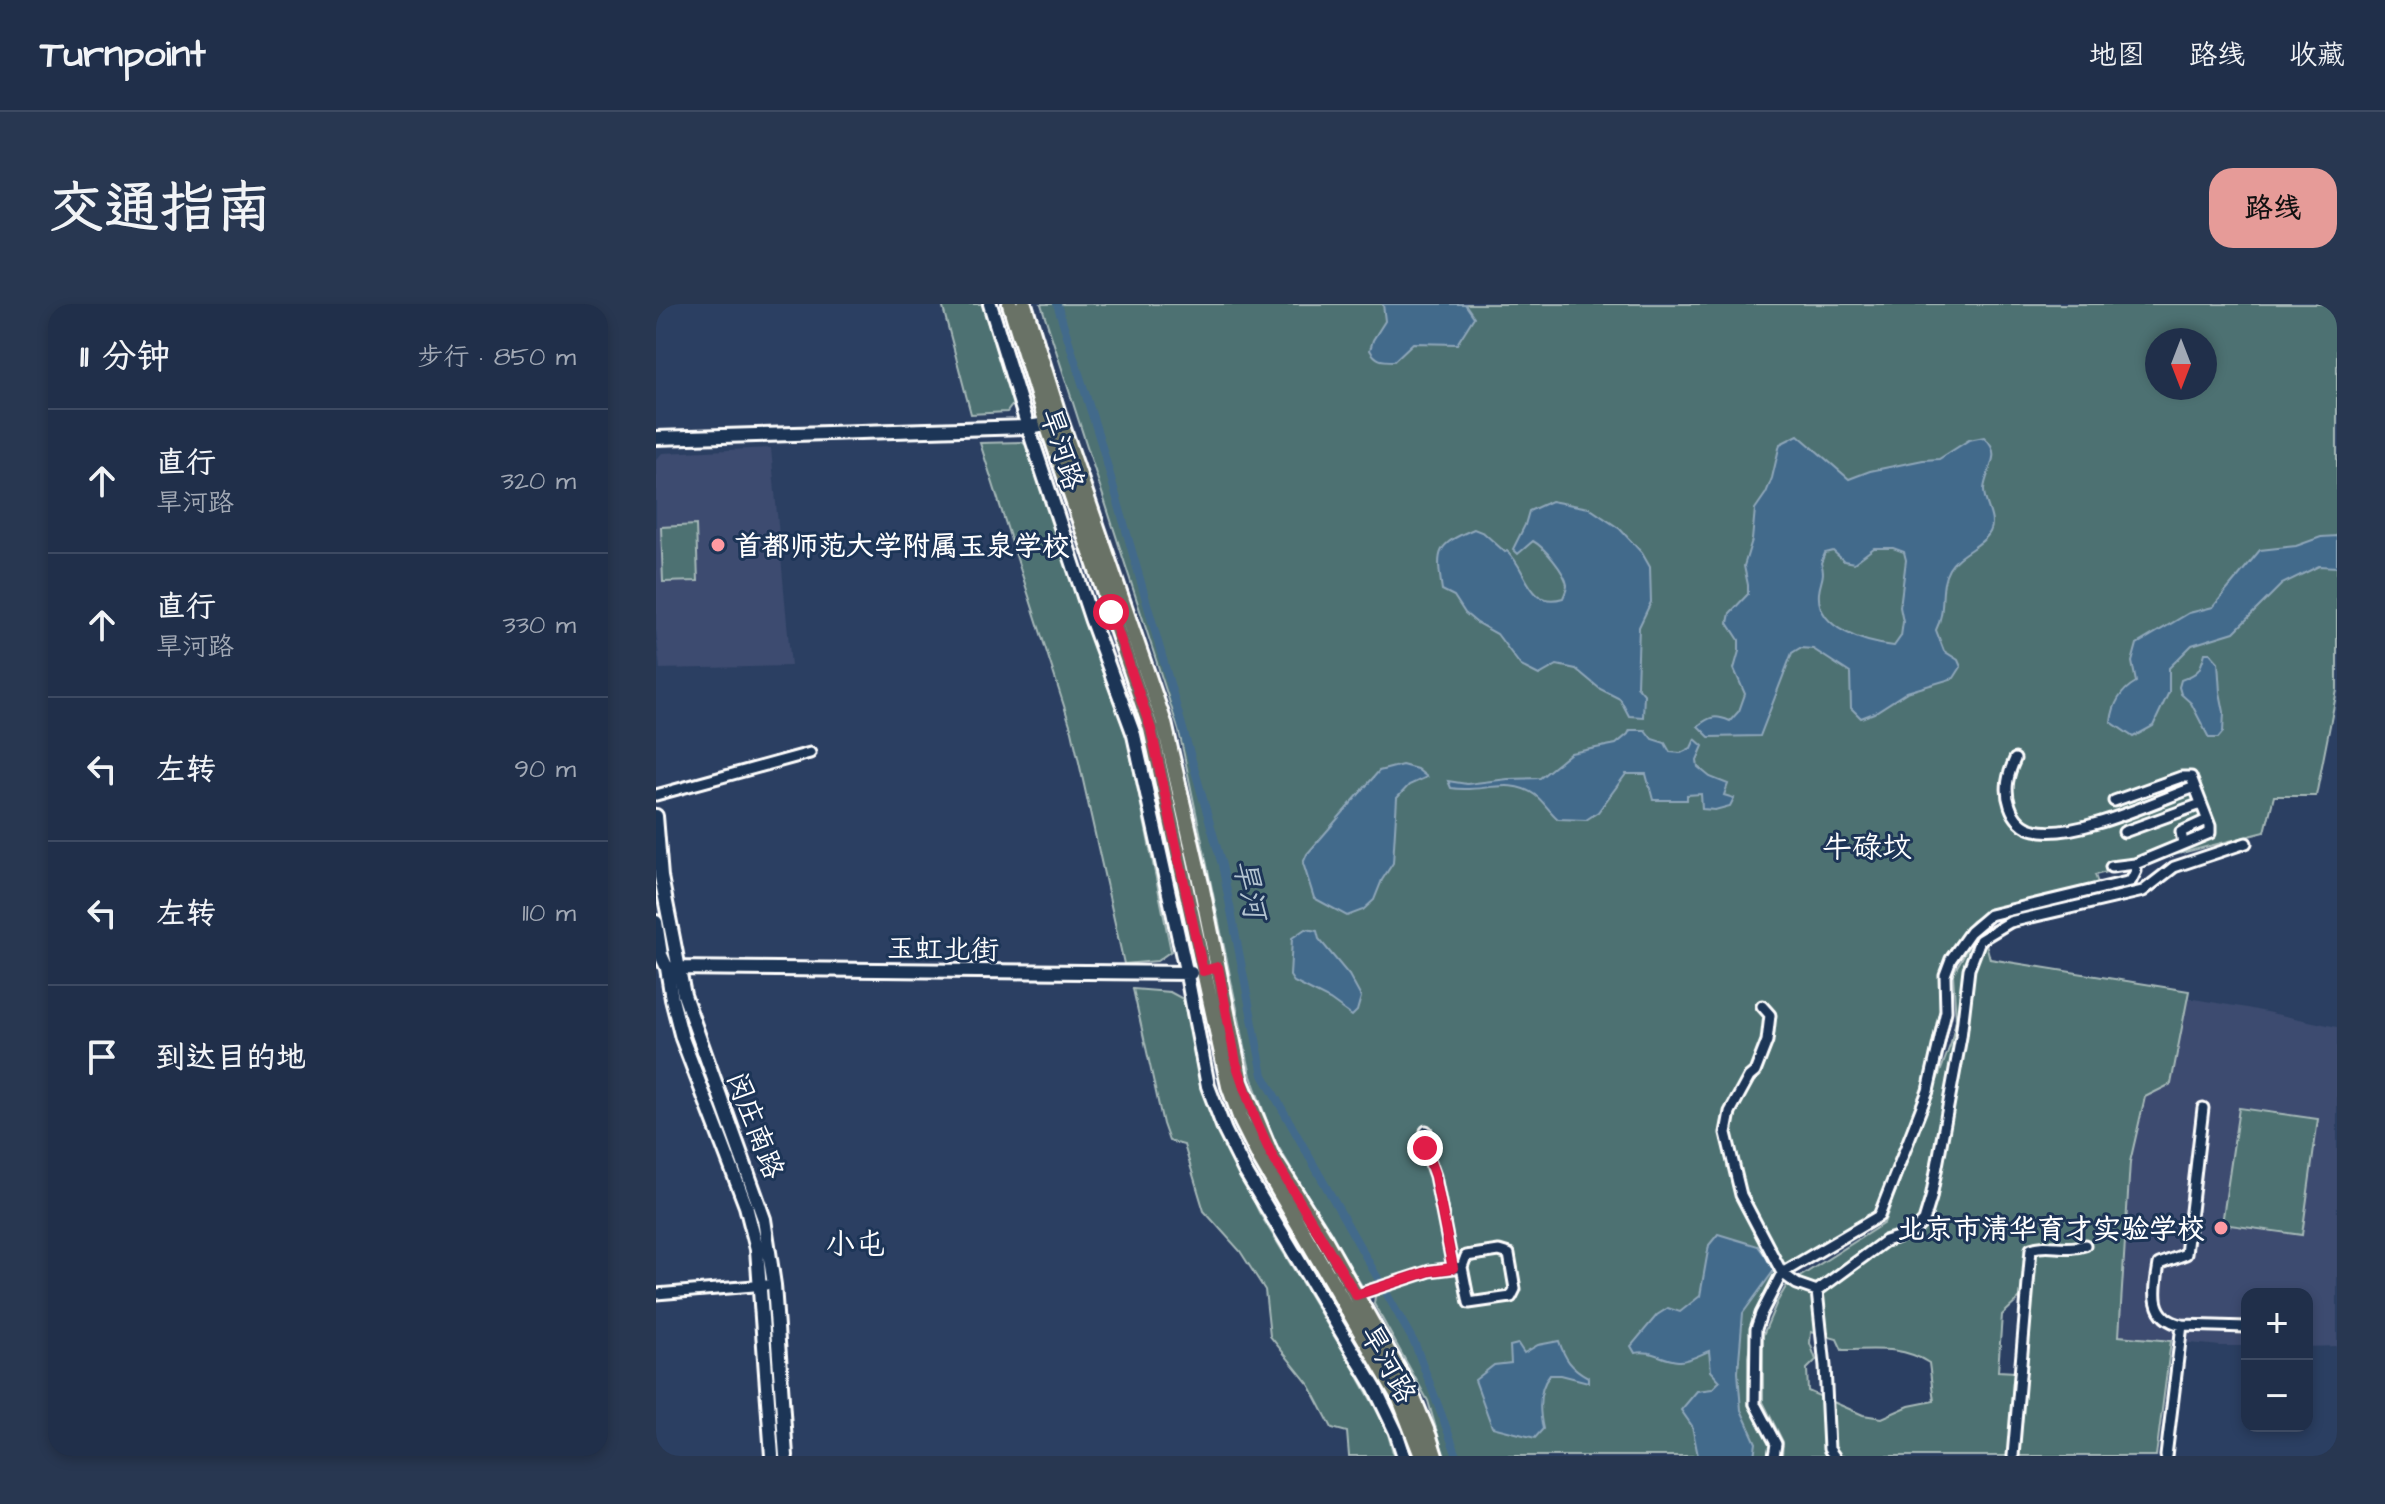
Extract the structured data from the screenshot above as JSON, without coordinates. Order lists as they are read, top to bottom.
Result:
{
  "streets": {
    "main road": ["旱河路"],
    "street": ["玉虹北街", "闵庄南路"]
  },
  "crossings": [
    ["旱河路", "玉虹北街"],
    ["玉虹北街", "闵庄南路"]
  ],
  "districts": ["牛碌坟", "小屯"],
  "water": ["旱河"],
  "places": ["首都师范大学附属玉泉学校", "北京市清华育才实验学校"],
  "north": "bottom",
  "page": {
    "header": "Turnpoint",
    "nav": ["地图", "路线", "收藏"],
    "title": "交通指南",
    "buttons": "路线",
    "heading": ["11 分钟", "步行 · 850 m"],
    "list": [
      ["直行", "旱河路", "320 m"],
      ["直行", "旱河路", "330 m"],
      ["左转", "90 m"],
      ["左转", "110 m"],
      "到达目的地"
    ],
    "map_buttons": ["+", "−"]
  }
}
